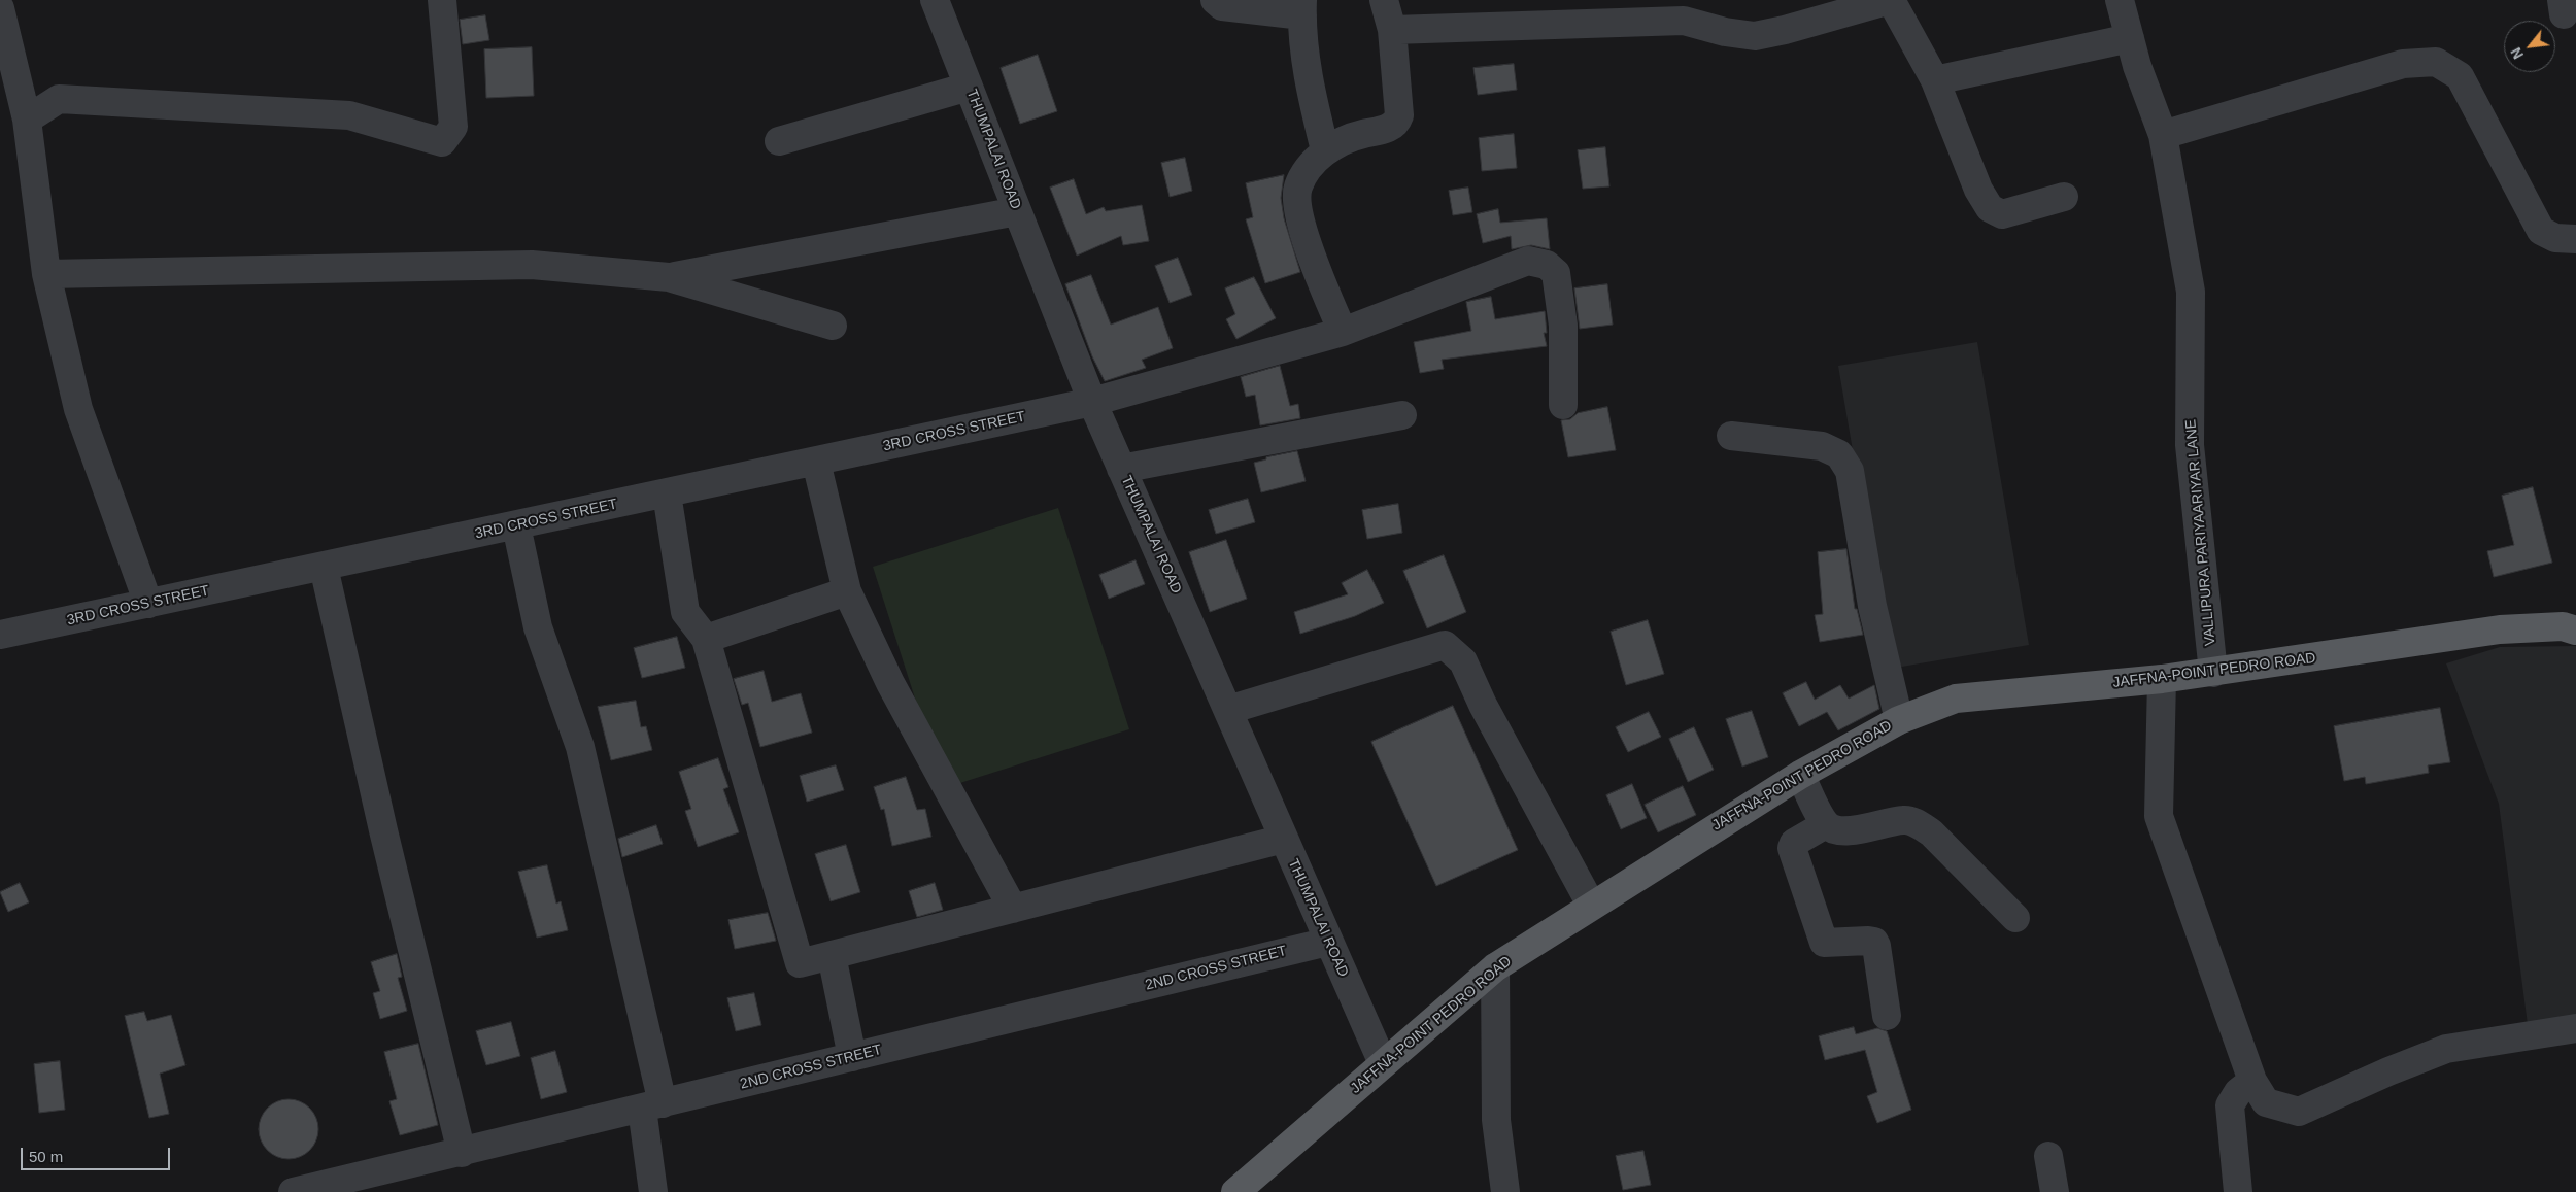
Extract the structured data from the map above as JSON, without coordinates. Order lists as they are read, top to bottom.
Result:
{
  "streets": {
    "main road": ["JAFFNA-POINT PEDRO ROAD"],
    "street": [
      "THUMPALAI ROAD",
      "3RD CROSS STREET",
      "VALLIPURA PARIYAARIYAR LANE",
      "2ND CROSS STREET"
    ]
  },
  "crossings": [
    ["THUMPALAI ROAD", "3RD CROSS STREET"],
    ["THUMPALAI ROAD", "JAFFNA-POINT PEDRO ROAD"],
    ["THUMPALAI ROAD", "2ND CROSS STREET"],
    ["VALLIPURA PARIYAARIYAR LANE", "JAFFNA-POINT PEDRO ROAD"]
  ],
  "scale_bar": "50 m",
  "north": "bottom left"
}
